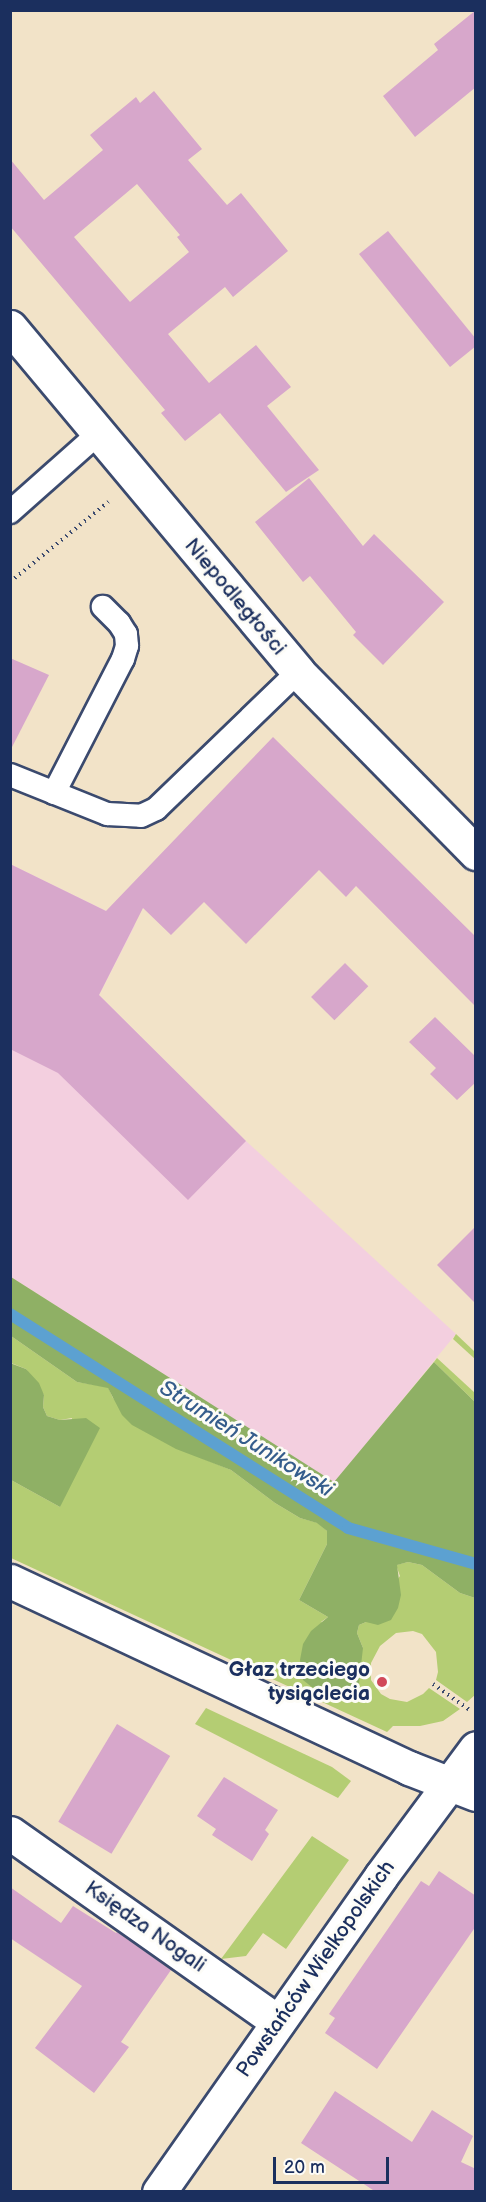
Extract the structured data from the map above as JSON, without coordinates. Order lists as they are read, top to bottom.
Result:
{
  "streets": {
    "street": ["Niepodległości", "Księdza Nogali", "Powstańców Wielkopolskich"]
  },
  "crossings": [
    ["Księdza Nogali", "Powstańców Wielkopolskich"]
  ],
  "water": ["Strumień Junikowski"],
  "places": ["Głaz trzeciego tysiąclecia"],
  "scale_bar": "20 m"
}
